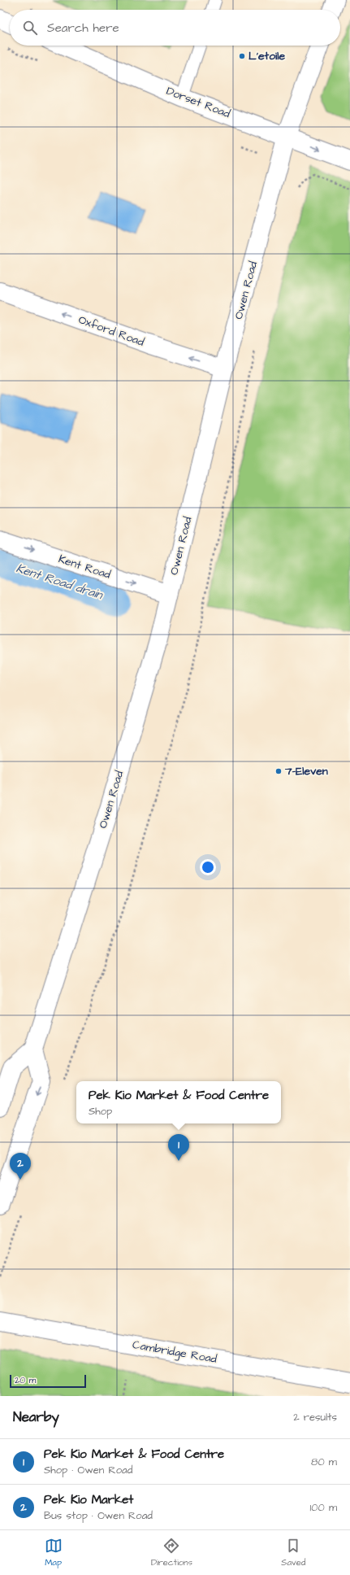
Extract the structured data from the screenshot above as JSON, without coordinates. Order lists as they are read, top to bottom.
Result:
{
  "streets": {
    "street": [
      "Dorset Road",
      "Owen Road",
      "Oxford Road",
      "Kent Road",
      "Cambridge Road"
    ]
  },
  "crossings": [
    ["Dorset Road", "Owen Road"],
    ["Owen Road", "Oxford Road"],
    ["Owen Road", "Kent Road"]
  ],
  "one_way": ["Oxford Road", "Kent Road"],
  "water": ["Kent Road drain"],
  "places": ["L'etoile", "7-Eleven"],
  "scale_bar": "20 m",
  "page": {
    "search": "Search here",
    "popup": ["Pek Kio Market & Food Centre", "Shop"],
    "pins": ["1", "2"],
    "scale": "20 m",
    "heading": ["Nearby", "2 results"],
    "list": [
      {
        "mark": "1",
        "name": "Pek Kio Market & Food Centre",
        "note": "Shop · Owen Road",
        "value": "80 m"
      },
      {
        "mark": "2",
        "name": "Pek Kio Market",
        "note": "Bus stop · Owen Road",
        "value": "100 m"
      }
    ],
    "nav": ["Map", "Directions", "Saved"]
  }
}
